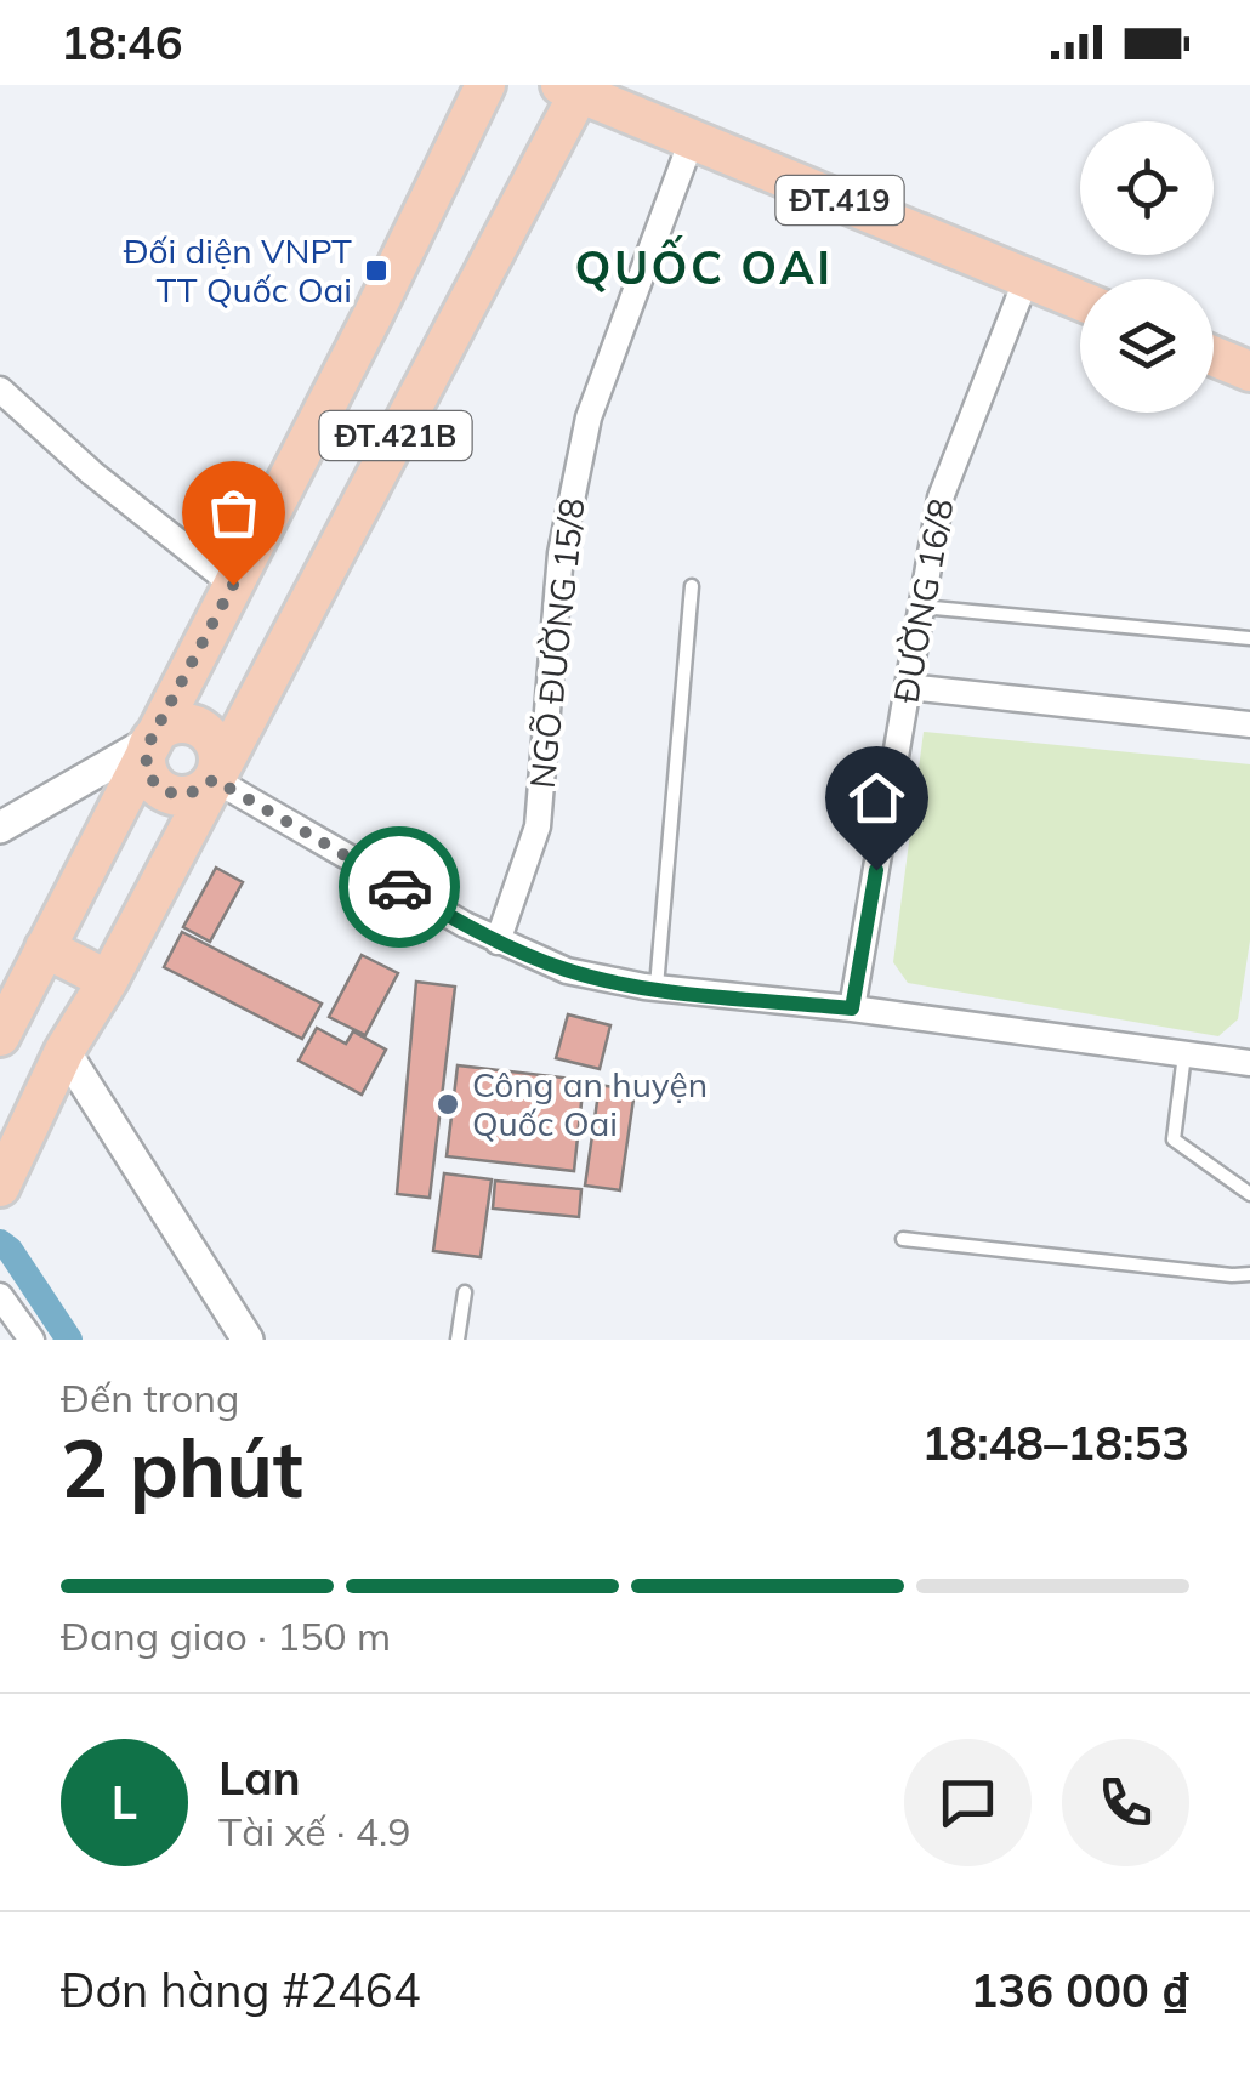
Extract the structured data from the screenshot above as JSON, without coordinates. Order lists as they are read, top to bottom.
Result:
{
  "streets": {
    "main road": ["ĐT.419", "ĐT.421B"],
    "street": ["ĐƯỜNG 16/8", "NGÕ ĐƯỜNG 15/8"]
  },
  "crossings": [
    ["ĐT.419", "ĐT.421B"],
    ["ĐT.419", "ĐƯỜNG 16/8"],
    ["ĐT.419", "NGÕ ĐƯỜNG 15/8"]
  ],
  "districts": ["QUỐC OAI"],
  "places": {
    "transit": ["Đối diện VNPT TT Quốc Oai"],
    "other": ["Công an huyện Quốc Oai"]
  },
  "page": {
    "status": "18:46",
    "heading": ["2 phút", "Đến trong", "18:48–18:53"],
    "panel": [
      "Lan",
      "Tài xế · 4.9",
      "Đơn hàng #2464",
      "136 000 ₫"
    ],
    "bar": "Đang giao · 150 m",
    "round": "L"
  }
}
